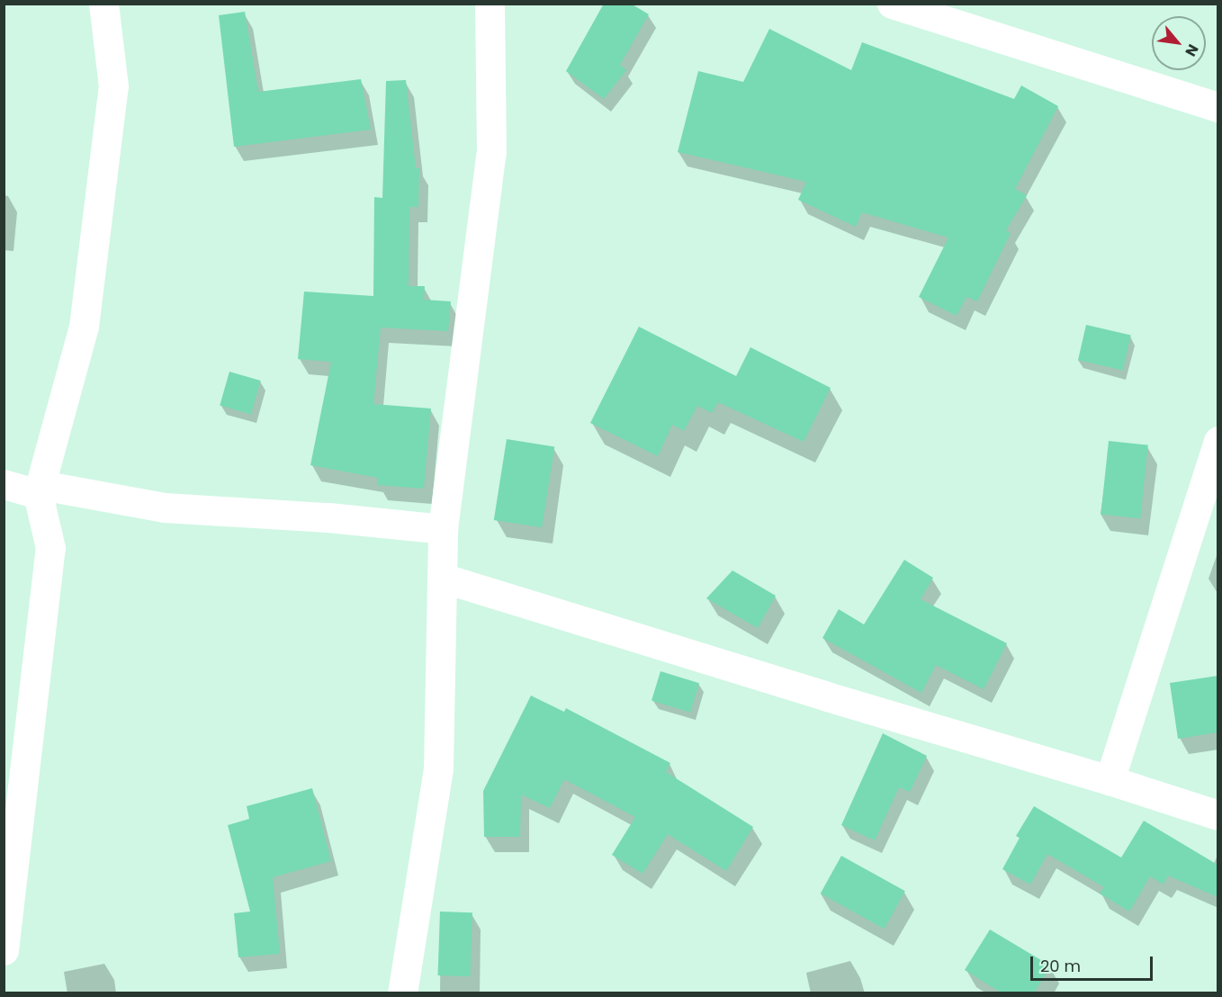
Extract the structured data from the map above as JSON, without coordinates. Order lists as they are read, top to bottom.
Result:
{
  "scale_bar": "20 m",
  "north": "bottom right"
}
